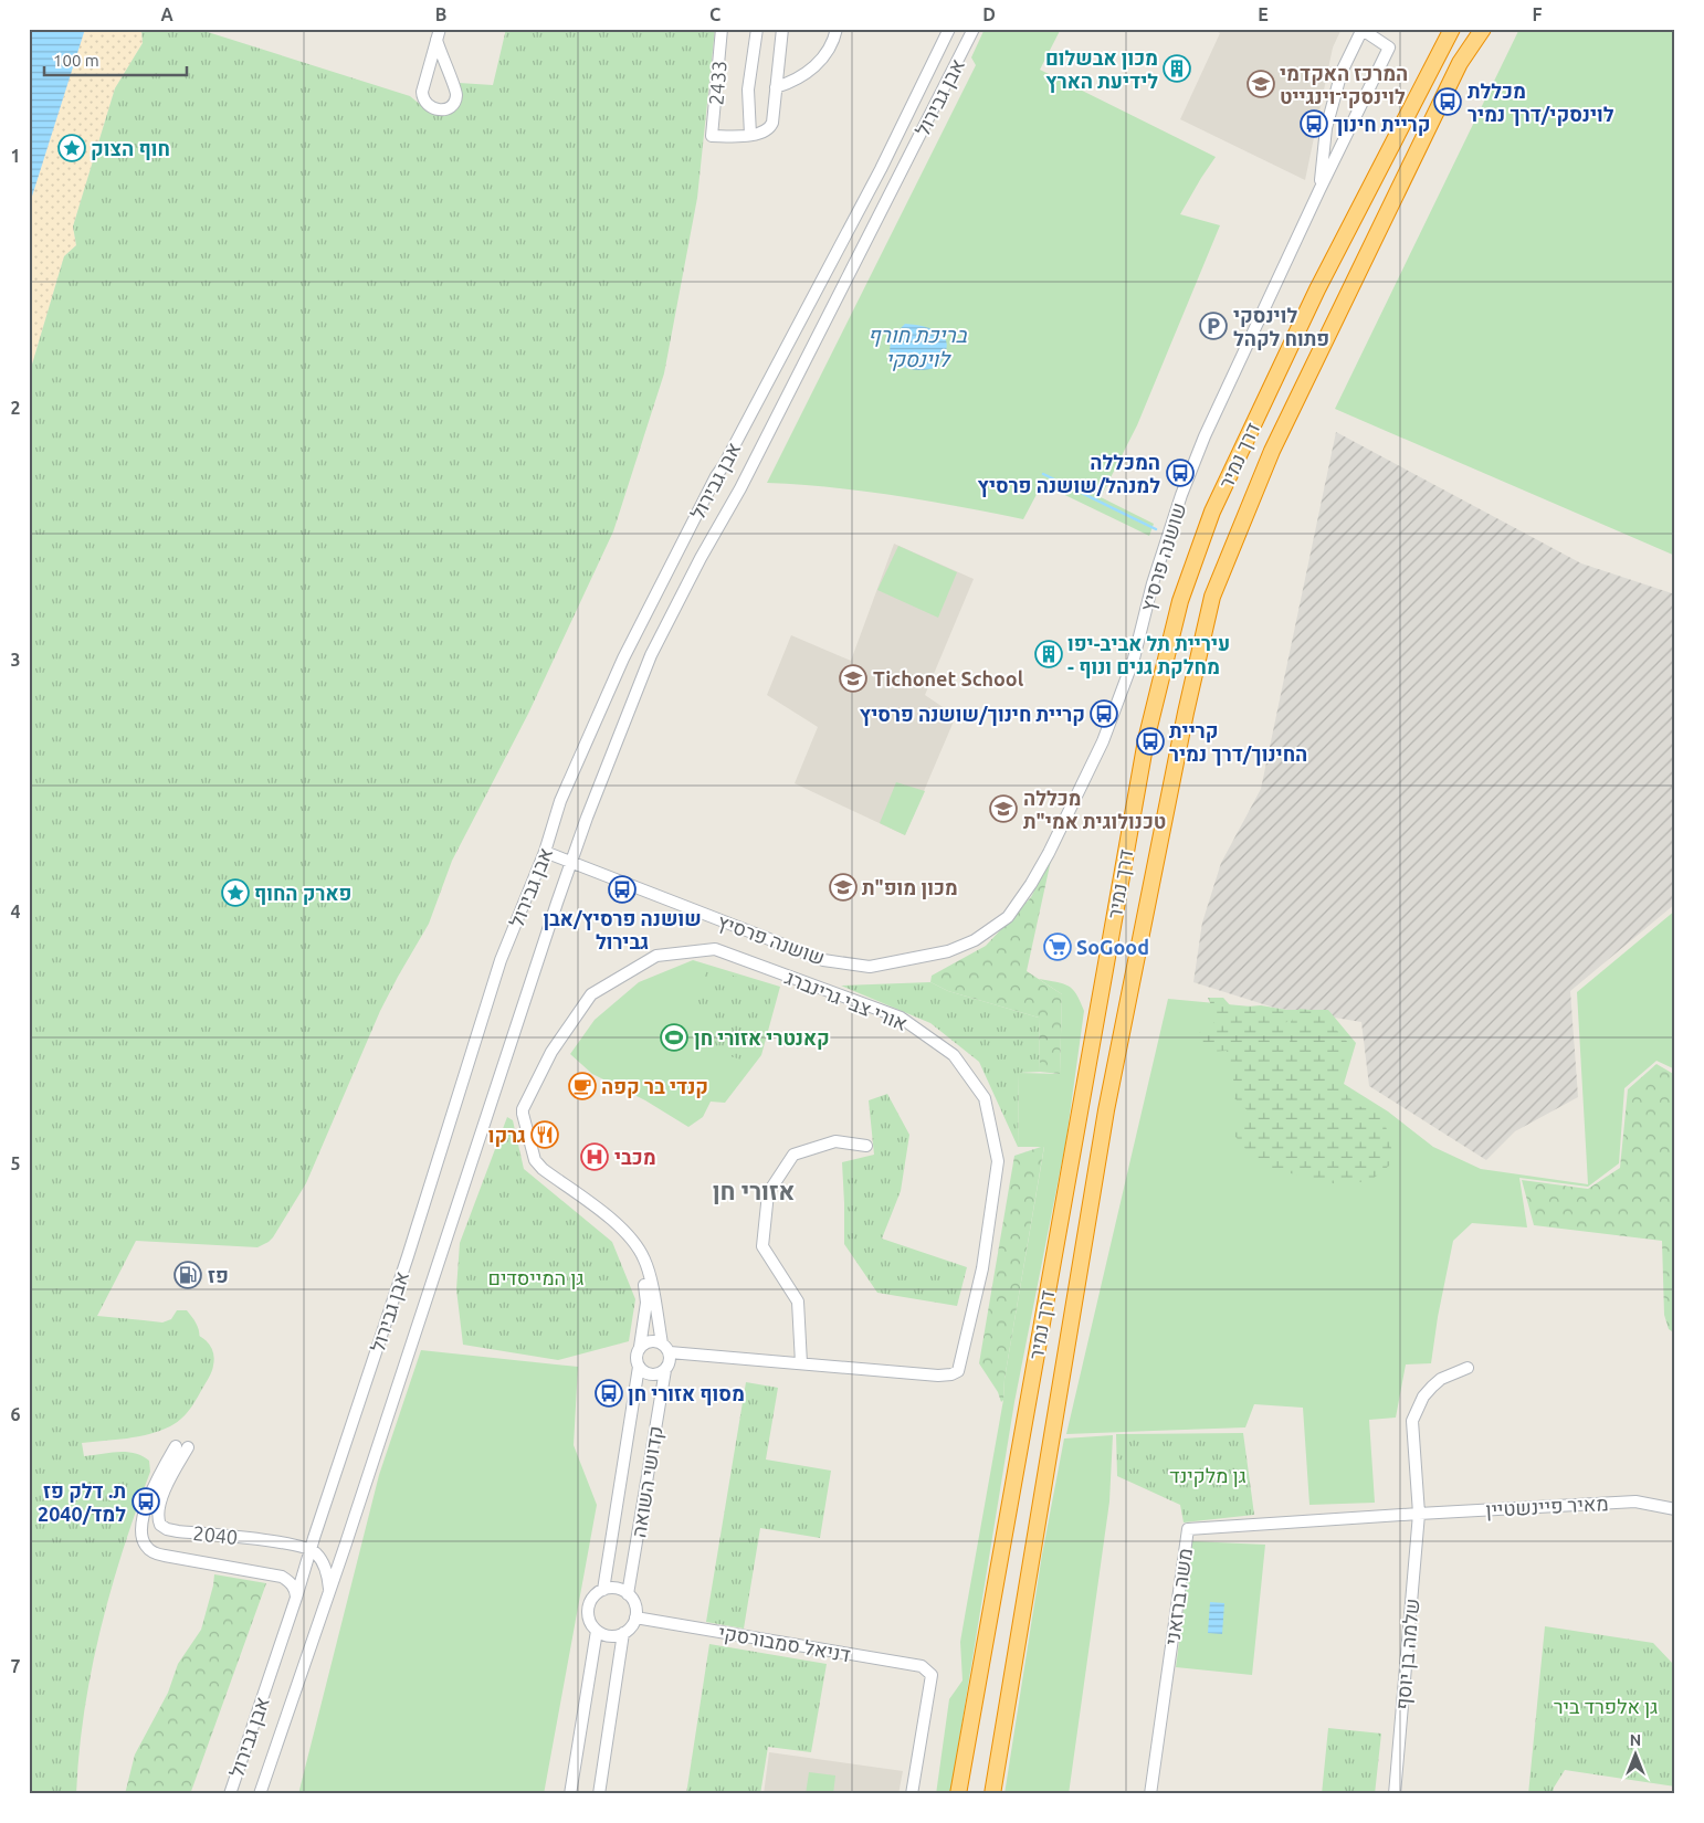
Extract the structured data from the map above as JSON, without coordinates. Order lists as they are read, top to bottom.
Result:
{
  "streets": {
    "highway": ["דרך נמיר"],
    "street": [
      "2433",
      "אבן גבירול",
      "שושנה פרסיץ",
      "אורי צבי גרינברג",
      "קדושי השואה",
      "מאיר פיינשטיין",
      "2040",
      "משה ברזאני",
      "דניאל סמבורסקי",
      "שלמה בן יוסף"
    ]
  },
  "crossings": [
    ["אבן גבירול", "שושנה פרסיץ"],
    ["אבן גבירול", "2040"],
    ["אורי צבי גרינברג", "קדושי השואה"],
    ["קדושי השואה", "דניאל סמבורסקי"],
    ["מאיר פיינשטיין", "משה ברזאני"],
    ["מאיר פיינשטיין", "שלמה בן יוסף"],
    ["משה ברזאני", "שלמה בן יוסף"]
  ],
  "districts": ["אזורי חן"],
  "water": ["בריכת חורף לוינסקי"],
  "parks": ["גן המייסדים", "גן מלקינד", "גן אלפרד ביר"],
  "places": {
    "building": ["מכון אבשלום לידיעת הארץ", "עיריית תל אביב-יפו - מחלקת גנים ונוף"],
    "school or university": [
      "המרכז האקדמי לוינסקי־וינגייט",
      "Tichonet School",
      "מכללה טכנולוגית אמי\"ת",
      "מכון מופ\"ת"
    ],
    "bus stop": [
      "מכללת לוינסקי/דרך נמיר",
      "קריית חינוך",
      "המכללה למנהל/שושנה פרסיץ",
      "קריית חינוך/שושנה פרסיץ",
      "קריית החינוך/דרך נמיר",
      "שושנה פרסיץ/אבן גבירול",
      "מסוף אזורי חן",
      "ת. דלק פז למד/2040"
    ],
    "place": ["חוף הצוק", "פארק החוף"],
    "parking": ["לוינסקי פתוח לקהל"],
    "supermarket": ["SoGood"],
    "sports": ["קאנטרי אזורי חן"],
    "cafe": ["קנדי בר קפה"],
    "restaurant": ["גרקו"],
    "hospital": ["מכבי"],
    "fuel station": ["פז"]
  },
  "scale_bar": "100 m",
  "north": "top",
  "grid": {
    "columns": [
      "A",
      "B",
      "C",
      "D",
      "E",
      "F"
    ],
    "rows": [
      "1",
      "2",
      "3",
      "4",
      "5",
      "6",
      "7"
    ]
  }
}
